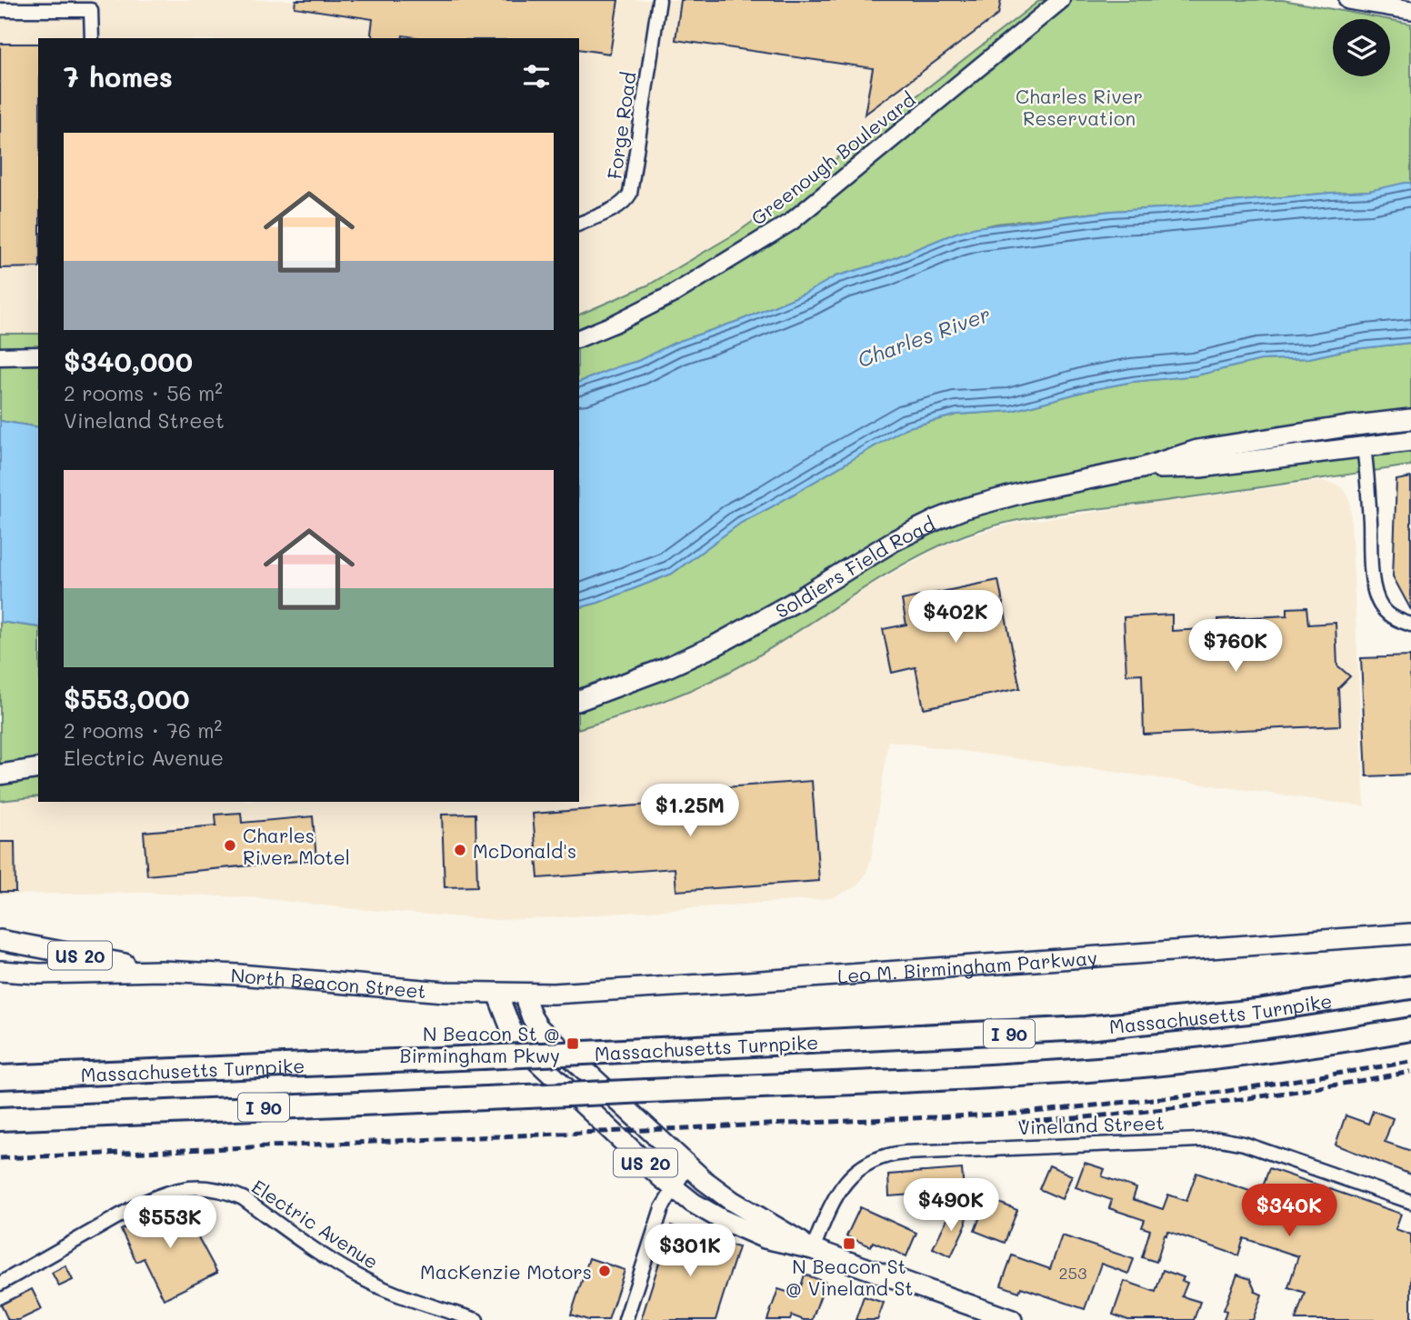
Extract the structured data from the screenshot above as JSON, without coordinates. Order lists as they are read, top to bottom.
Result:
{
  "streets": {
    "highway": ["Massachusetts Turnpike", "I 90"],
    "main road": [
      "Soldiers Field Road",
      "US 20",
      "Leo M. Birmingham Parkway",
      "North Beacon Street"
    ],
    "street": [
      "Forge Road",
      "Greenough Boulevard",
      "Vineland Street",
      "Electric Avenue"
    ]
  },
  "crossings": [
    ["US 20", "Leo M. Birmingham Parkway"],
    ["US 20", "North Beacon Street"],
    ["US 20", "Vineland Street"],
    ["Leo M. Birmingham Parkway", "North Beacon Street"]
  ],
  "water": ["Charles River"],
  "parks": ["Charles River Reservation"],
  "places": {
    "other": ["Charles River Motel", "McDonald's", "MacKenzie Motors"],
    "transit": ["N Beacon St @ Birmingham Pkwy", "N Beacon St @ Vineland St"]
  },
  "house_numbers": ["253"],
  "page": {
    "heading": "7 homes",
    "list": [
      {
        "name": "$340,000",
        "note": "2 rooms · 56 m² · Vineland Street"
      },
      {
        "name": "$553,000",
        "note": "2 rooms · 76 m² · Electric Avenue"
      }
    ],
    "price": [
      "$402K",
      "$760K",
      "$1.25M",
      "$490K",
      "$340K",
      "$553K",
      "$301K"
    ]
  }
}
